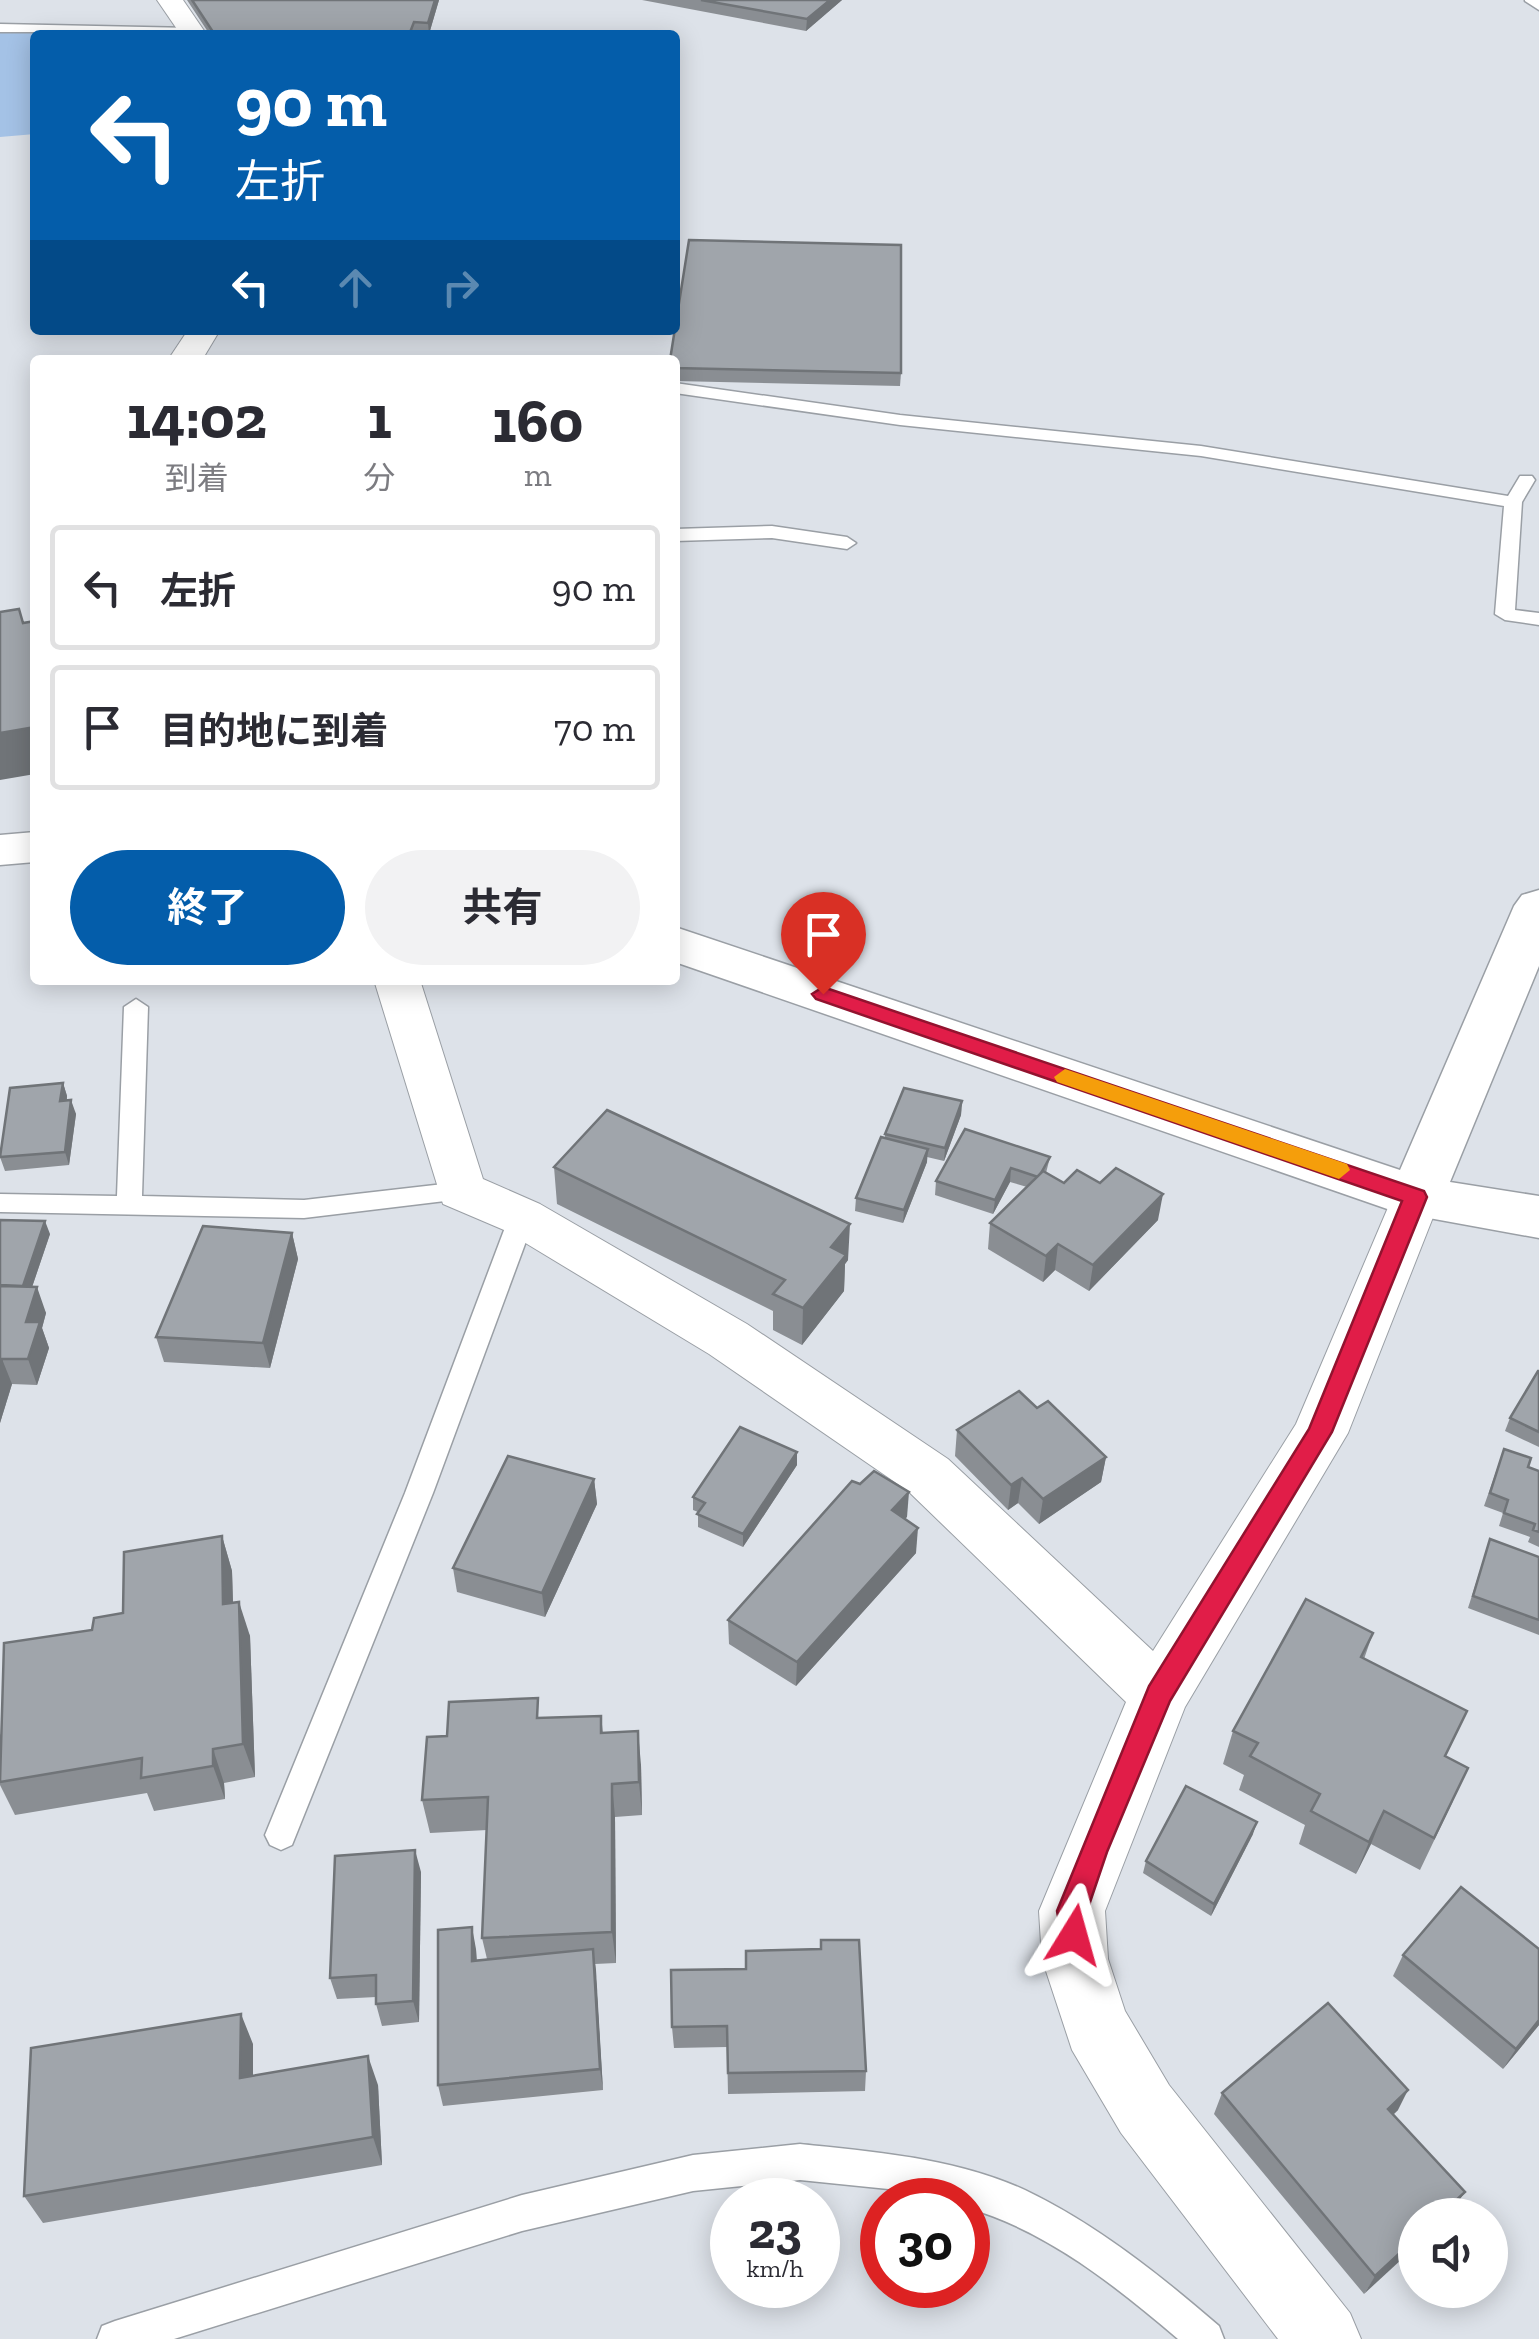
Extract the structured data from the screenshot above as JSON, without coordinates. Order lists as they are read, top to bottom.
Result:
{
  "page": {
    "turn": ["90 m", "左折"],
    "eta": [
      "14:02",
      "到着",
      "1",
      "分",
      "160",
      "m"
    ],
    "list": [
      {
        "name": "左折",
        "value": "90 m"
      },
      {
        "name": "目的地に到着",
        "value": "70 m"
      }
    ],
    "buttons": ["終了", "共有"],
    "speed": "23 km/h",
    "limit": "30"
  }
}
